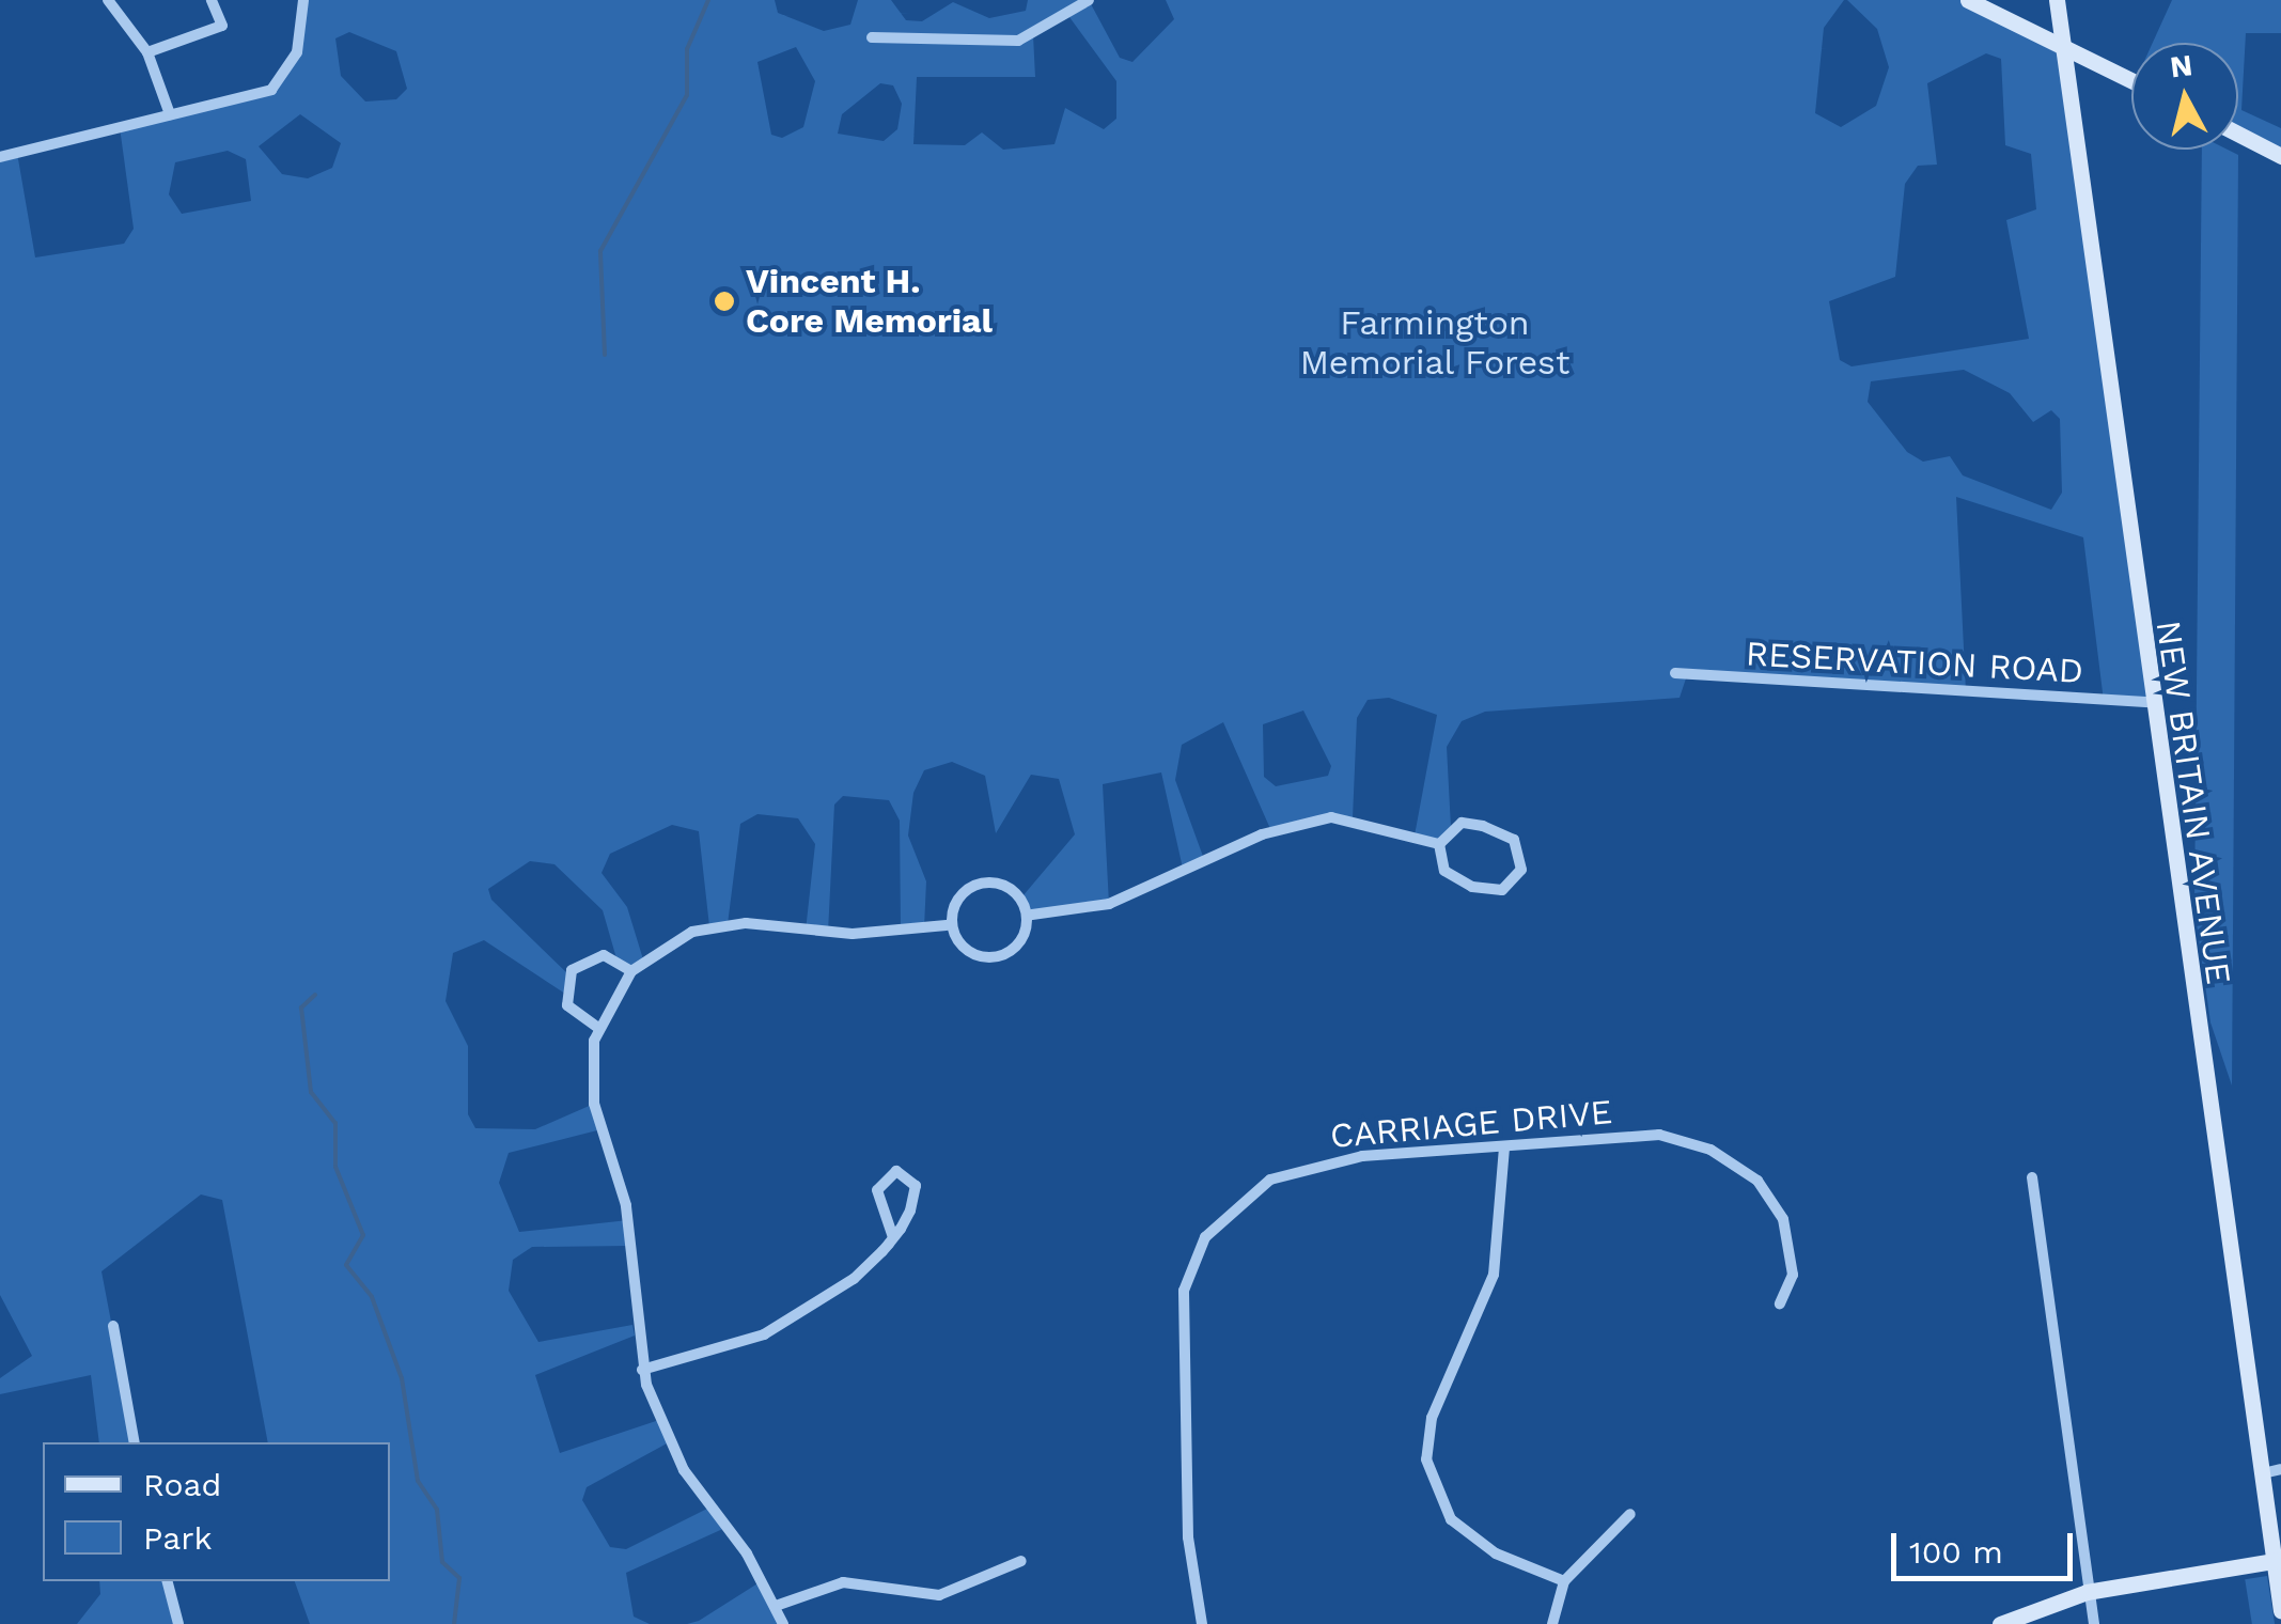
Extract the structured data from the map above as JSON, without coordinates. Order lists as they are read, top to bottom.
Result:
{
  "streets": {
    "street": ["RESERVATION ROAD", "NEW BRITAIN AVENUE", "CARRIAGE DRIVE"]
  },
  "crossings": [
    ["RESERVATION ROAD", "NEW BRITAIN AVENUE"]
  ],
  "parks": ["Farmington Memorial Forest"],
  "places": ["Vincent H. Core Memorial"],
  "legend": ["Road", "Park"],
  "scale_bar": "100 m",
  "north": "top"
}
